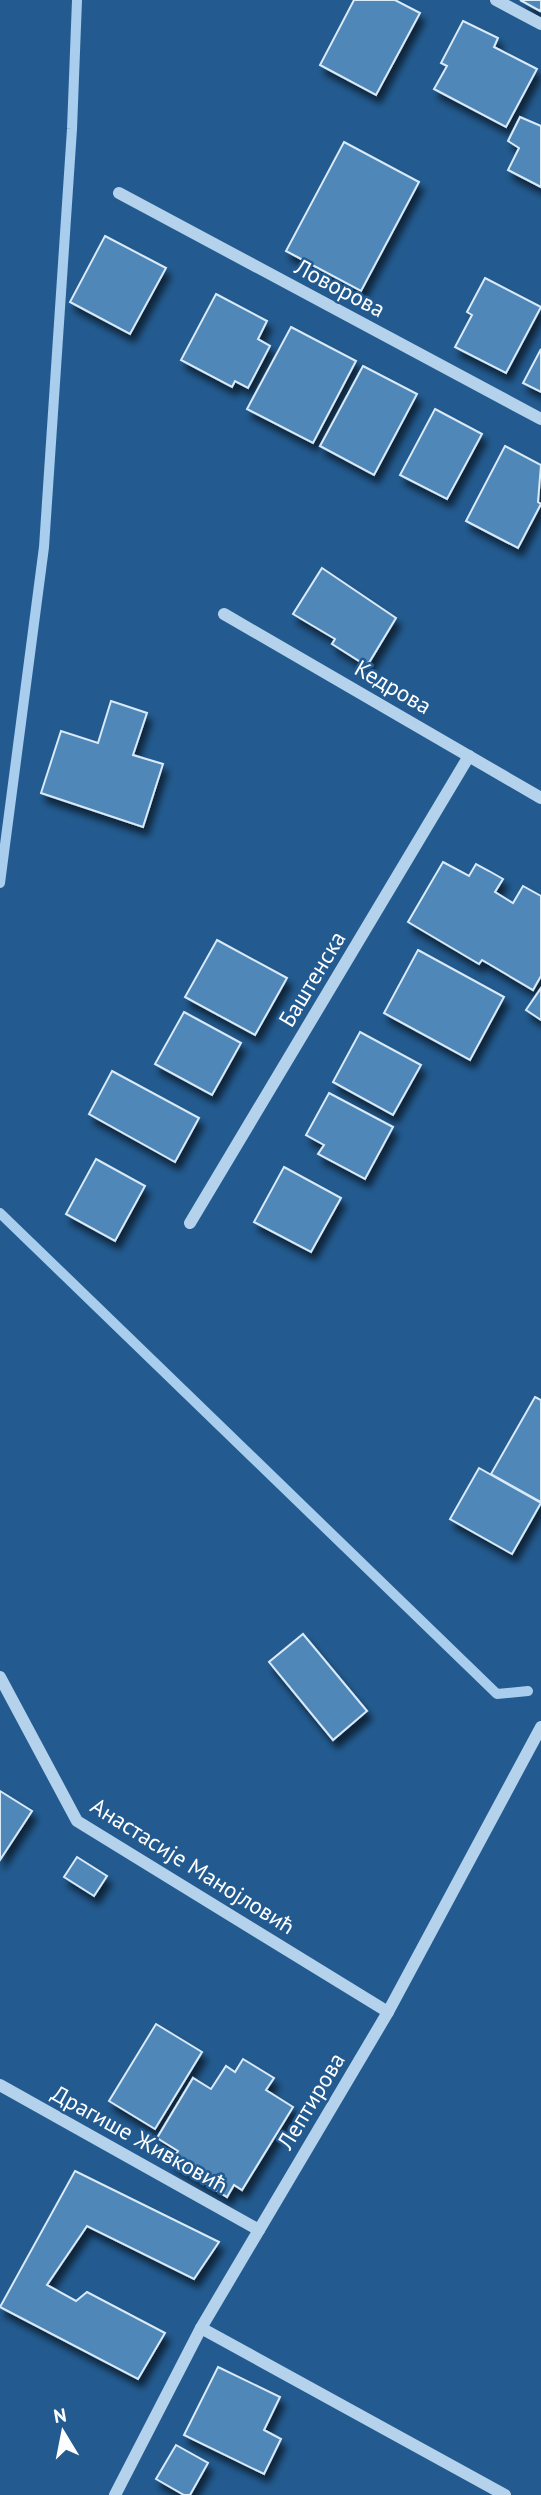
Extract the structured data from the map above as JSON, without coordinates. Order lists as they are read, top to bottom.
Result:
{
  "streets": {
    "street": [
      "Ловорова",
      "Кедрова",
      "Баштенска",
      "Анастасије Манојловић",
      "Лептирова",
      "Драгише Живковић"
    ]
  },
  "crossings": [
    ["Кедрова", "Баштенска"],
    ["Анастасије Манојловић", "Лептирова"],
    ["Лептирова", "Драгише Живковић"]
  ],
  "north": "top"
}
